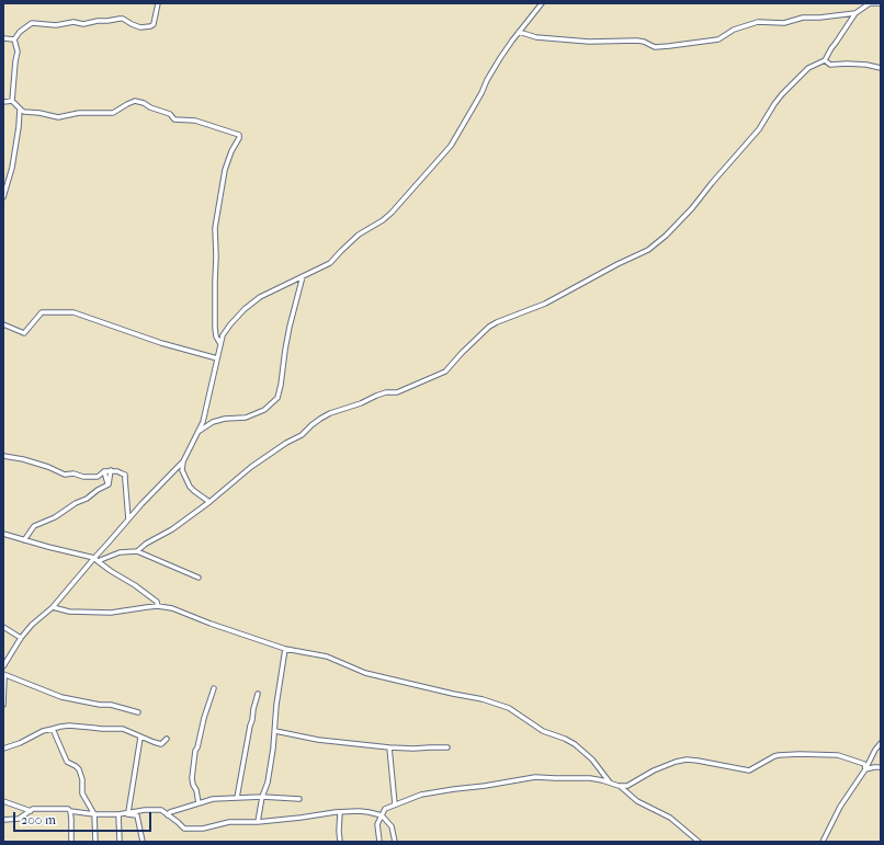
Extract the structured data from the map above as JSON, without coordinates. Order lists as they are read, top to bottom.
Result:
{
  "scale_bar": "200 m"
}
